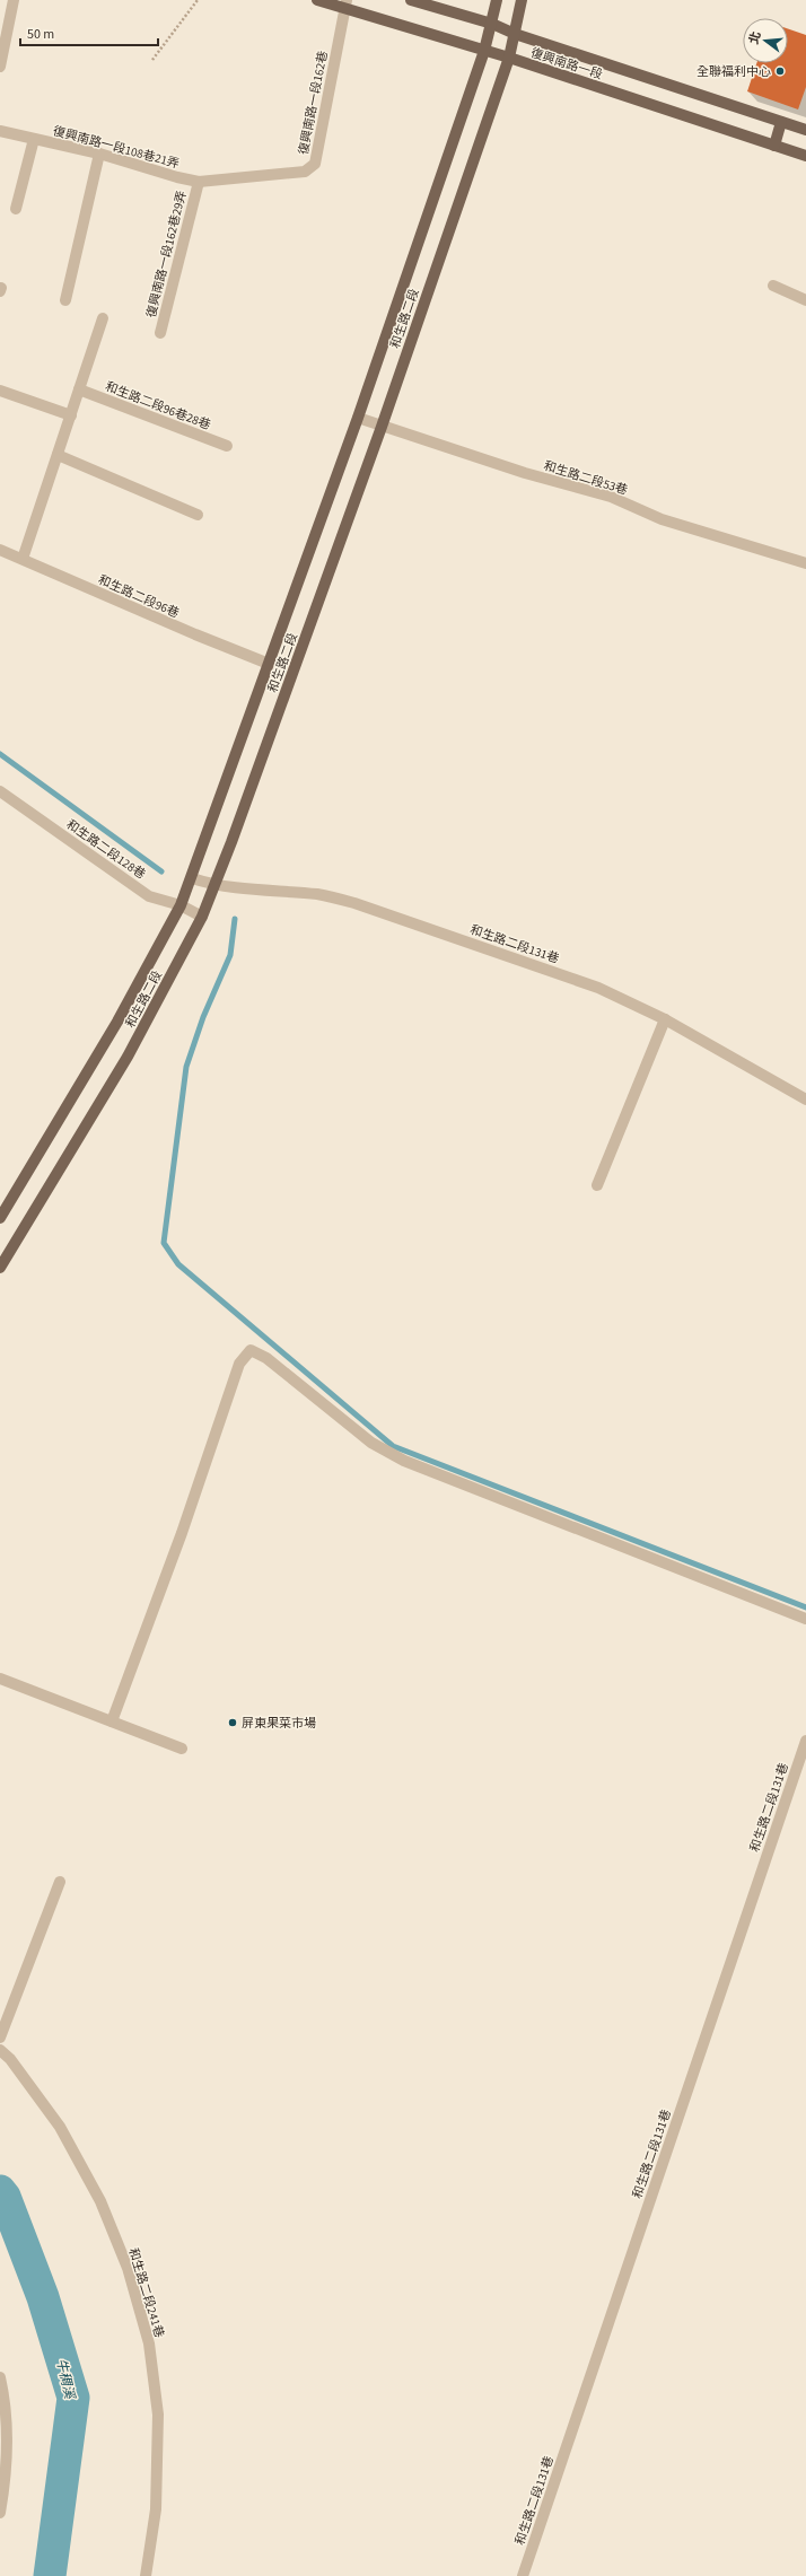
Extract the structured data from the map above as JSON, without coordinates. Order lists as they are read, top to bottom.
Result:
{
  "streets": {
    "main road": ["復興南路一段", "和生路二段"],
    "street": [
      "復興南路一段162巷",
      "復興南路一段108巷21弄",
      "復興南路一段162巷29弄",
      "和生路二段96巷28巷",
      "和生路二段53巷",
      "和生路二段96巷",
      "和生路二段128巷",
      "和生路二段131巷",
      "和生路二段241巷"
    ]
  },
  "crossings": [
    ["復興南路一段", "復興南路一段162巷"],
    ["復興南路一段", "和生路二段"],
    ["復興南路一段162巷", "復興南路一段108巷21弄"],
    ["復興南路一段162巷", "復興南路一段162巷29弄"],
    ["復興南路一段108巷21弄", "復興南路一段162巷29弄"],
    ["和生路二段", "和生路二段53巷"],
    ["和生路二段", "和生路二段96巷"],
    ["和生路二段", "和生路二段128巷"],
    ["和生路二段", "和生路二段131巷"]
  ],
  "water": ["牛稠溪"],
  "places": ["全聯福利中心", "屏東果菜市場"],
  "scale_bar": "50 m",
  "north": "left"
}
